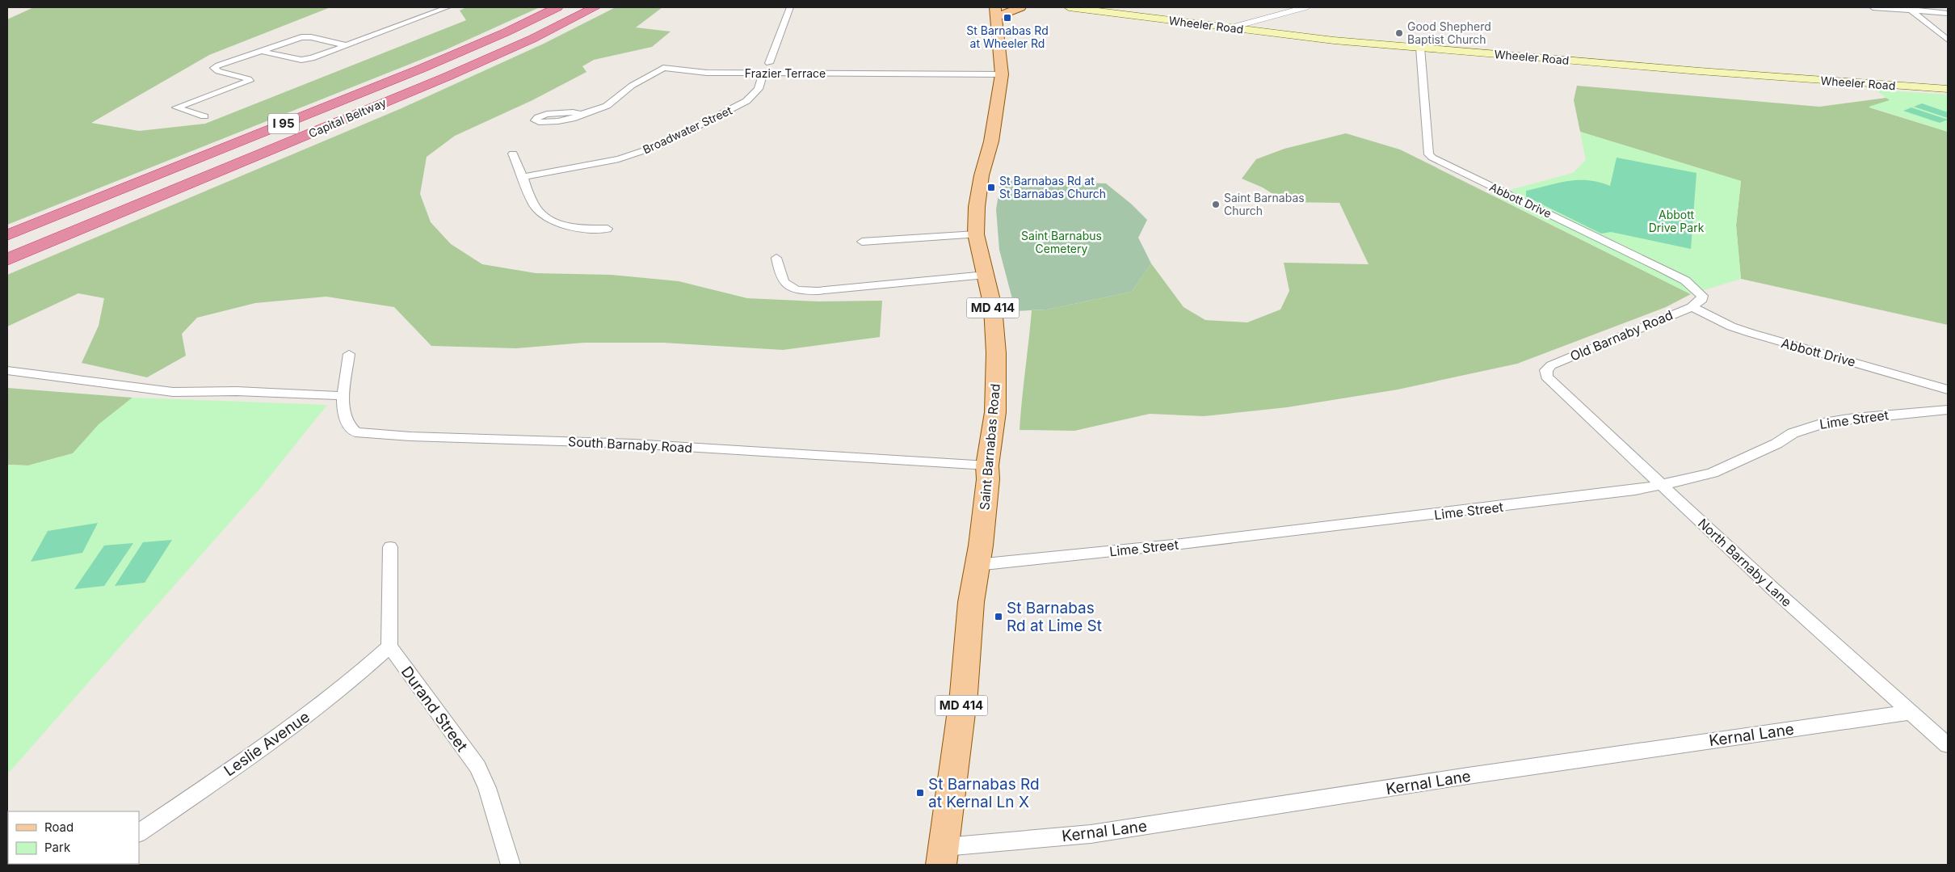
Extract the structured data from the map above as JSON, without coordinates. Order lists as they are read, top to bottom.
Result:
{
  "streets": {
    "highway": ["Capital Beltway", "I 95"],
    "main road": ["Wheeler Road", "MD 414", "Saint Barnabas Road"],
    "street": [
      "Frazier Terrace",
      "Broadwater Street",
      "Abbott Drive",
      "Old Barnaby Road",
      "Lime Street",
      "South Barnaby Road",
      "North Barnaby Lane",
      "Durand Street",
      "Kernal Lane",
      "Leslie Avenue"
    ]
  },
  "crossings": [
    ["Wheeler Road", "Abbott Drive"],
    ["Frazier Terrace", "Broadwater Street"],
    ["Frazier Terrace", "Saint Barnabas Road"],
    ["Abbott Drive", "Old Barnaby Road"],
    ["Old Barnaby Road", "North Barnaby Lane"],
    ["Lime Street", "Saint Barnabas Road"],
    ["Lime Street", "North Barnaby Lane"],
    ["South Barnaby Road", "Saint Barnabas Road"],
    ["Saint Barnabas Road", "Kernal Lane"],
    ["North Barnaby Lane", "Kernal Lane"],
    ["Durand Street", "Leslie Avenue"]
  ],
  "parks": ["Abbott Drive Park", "Saint Barnabus Cemetery"],
  "places": {
    "transit": [
      "St Barnabas Rd at Wheeler Rd",
      "St Barnabas Rd at St Barnabas Church",
      "St Barnabas Rd at Lime St",
      "St Barnabas Rd at Kernal Ln X"
    ],
    "other": ["Good Shepherd Baptist Church", "Saint Barnabas Church"]
  },
  "legend": ["Road", "Park"]
}
